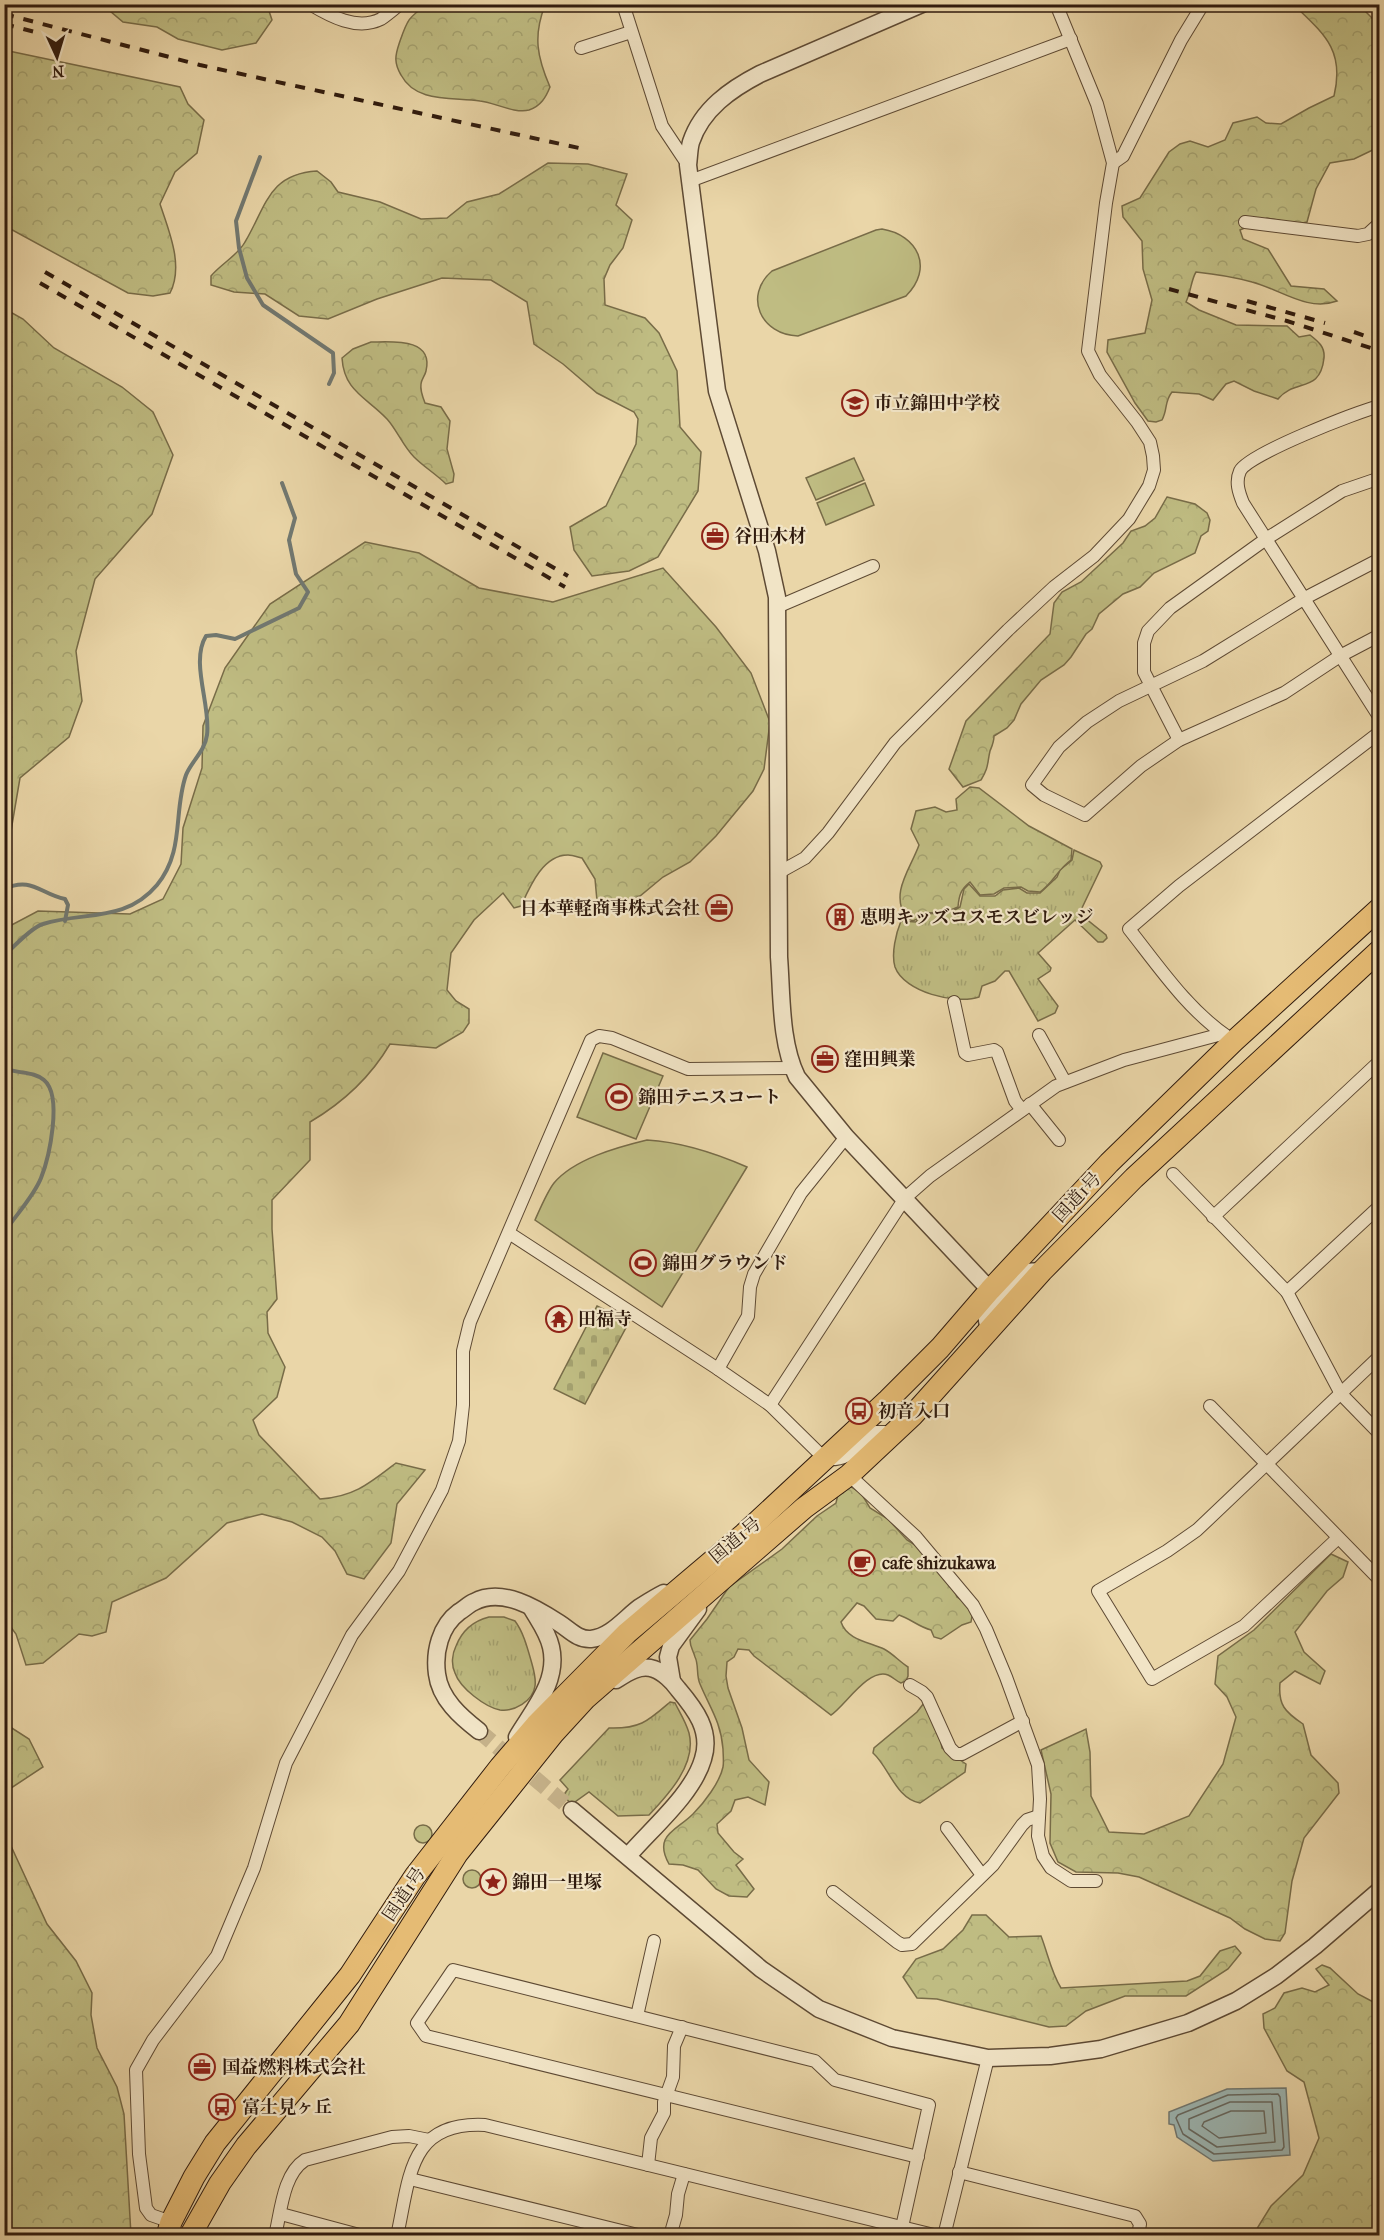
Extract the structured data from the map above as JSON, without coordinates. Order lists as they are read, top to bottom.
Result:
{
  "streets": {
    "highway": ["国道1号"]
  },
  "places": {
    "school or university": ["市立錦田中学校"],
    "office": [
      "谷田木材",
      "日本華軽商事株式会社",
      "窪田興業",
      "国益燃料株式会社"
    ],
    "building": ["恵明キッズコスモスビレッジ"],
    "sports": ["錦田テニスコート", "錦田グラウンド"],
    "temple": ["田福寺"],
    "bus stop": ["初音入口", "富士見ヶ丘"],
    "cafe": ["cafe shizukawa"],
    "place": ["錦田一里塚"]
  },
  "north": "bottom"
}
